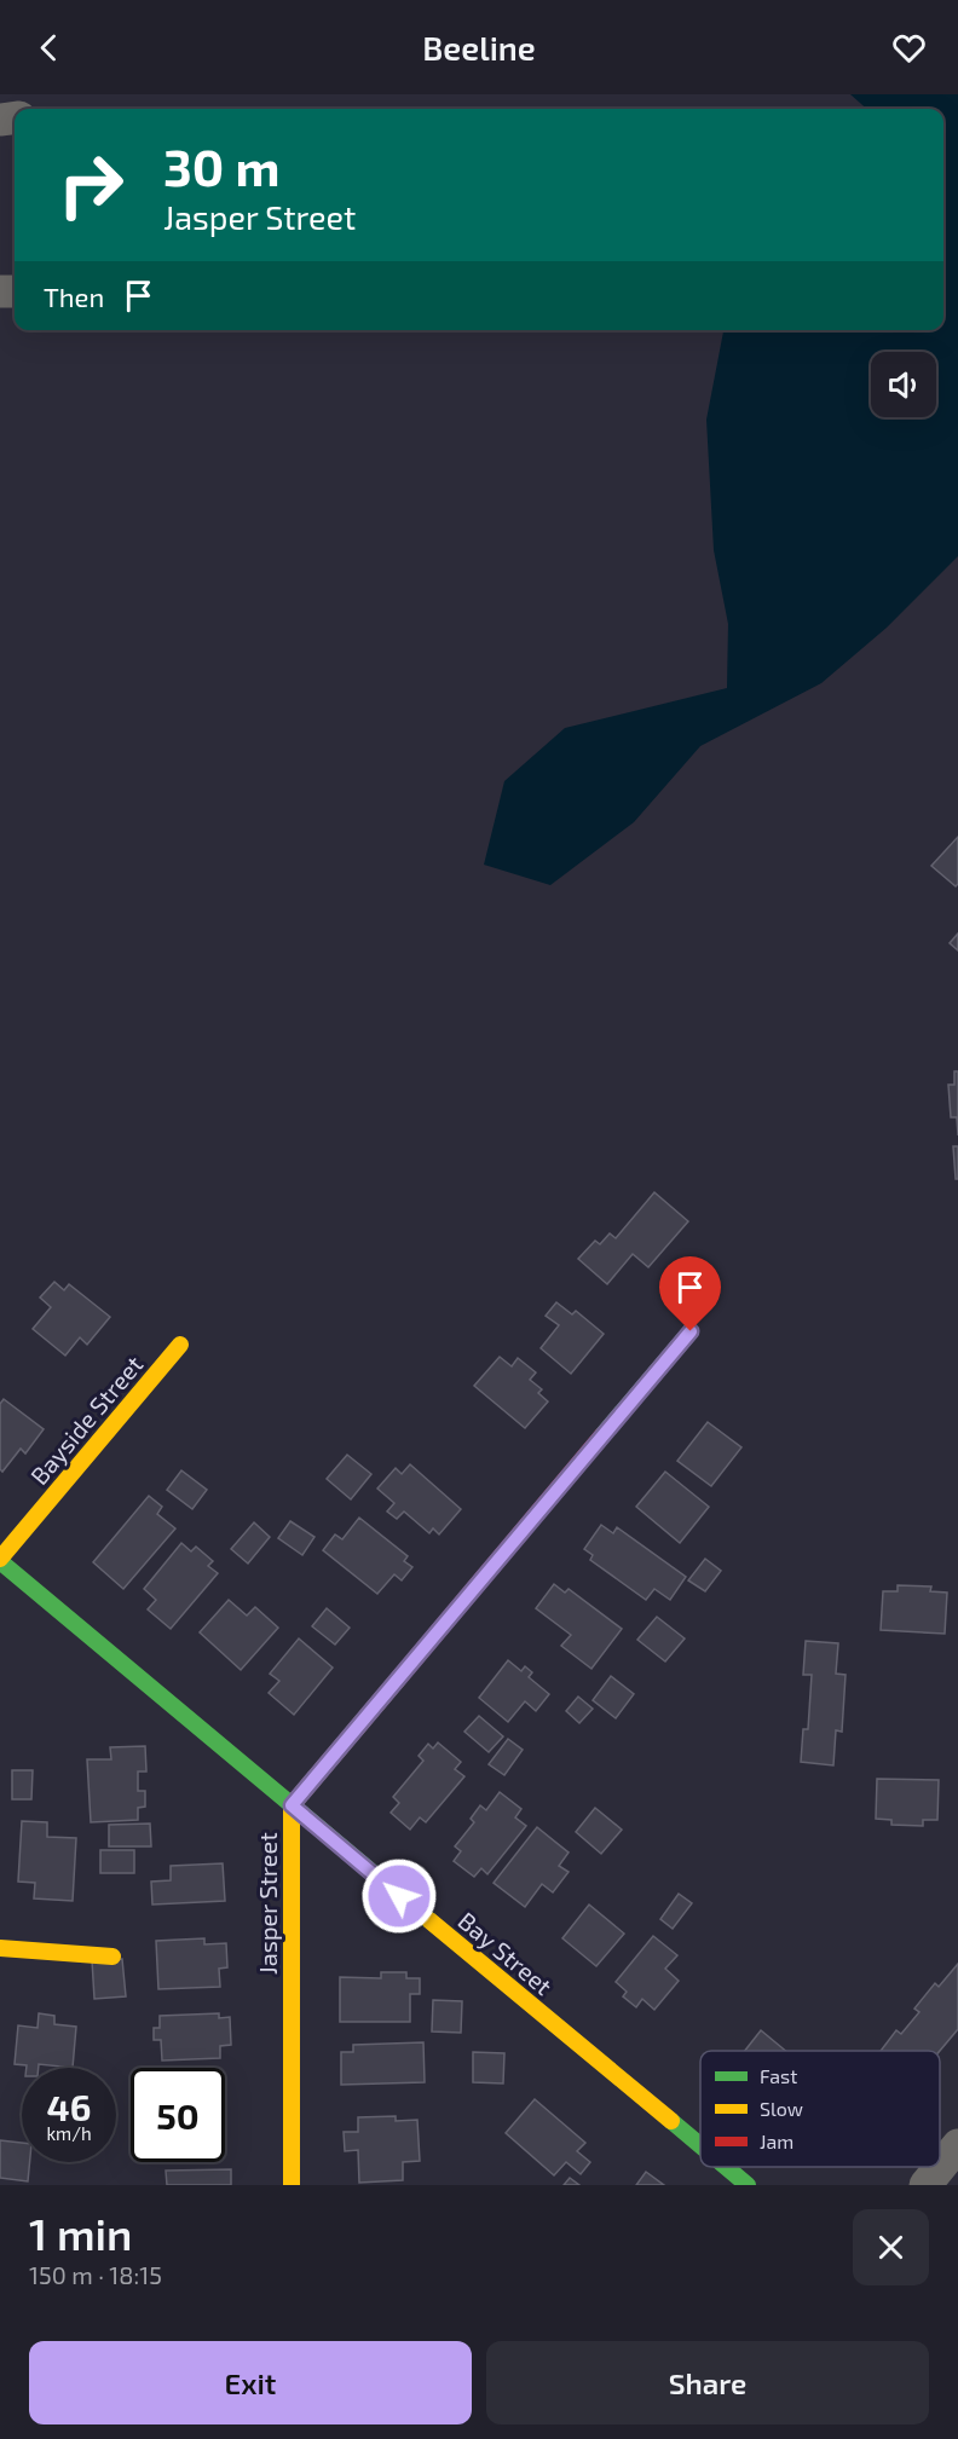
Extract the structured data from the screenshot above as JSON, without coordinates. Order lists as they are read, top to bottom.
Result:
{
  "streets": {
    "main road": ["Bayside Street", "Jasper Street", "Bay Street"]
  },
  "crossings": [
    ["Bayside Street", "Bay Street"],
    ["Jasper Street", "Bay Street"]
  ],
  "legend": ["Fast", "Slow", "Jam"],
  "page": {
    "header": "Beeline",
    "turn": ["30 m", "Jasper Street"],
    "then": "Then",
    "speed": "46 km/h",
    "limit": "50",
    "heading": ["1 min", "150 m · 18:15"],
    "buttons": ["Exit", "Share"]
  }
}
